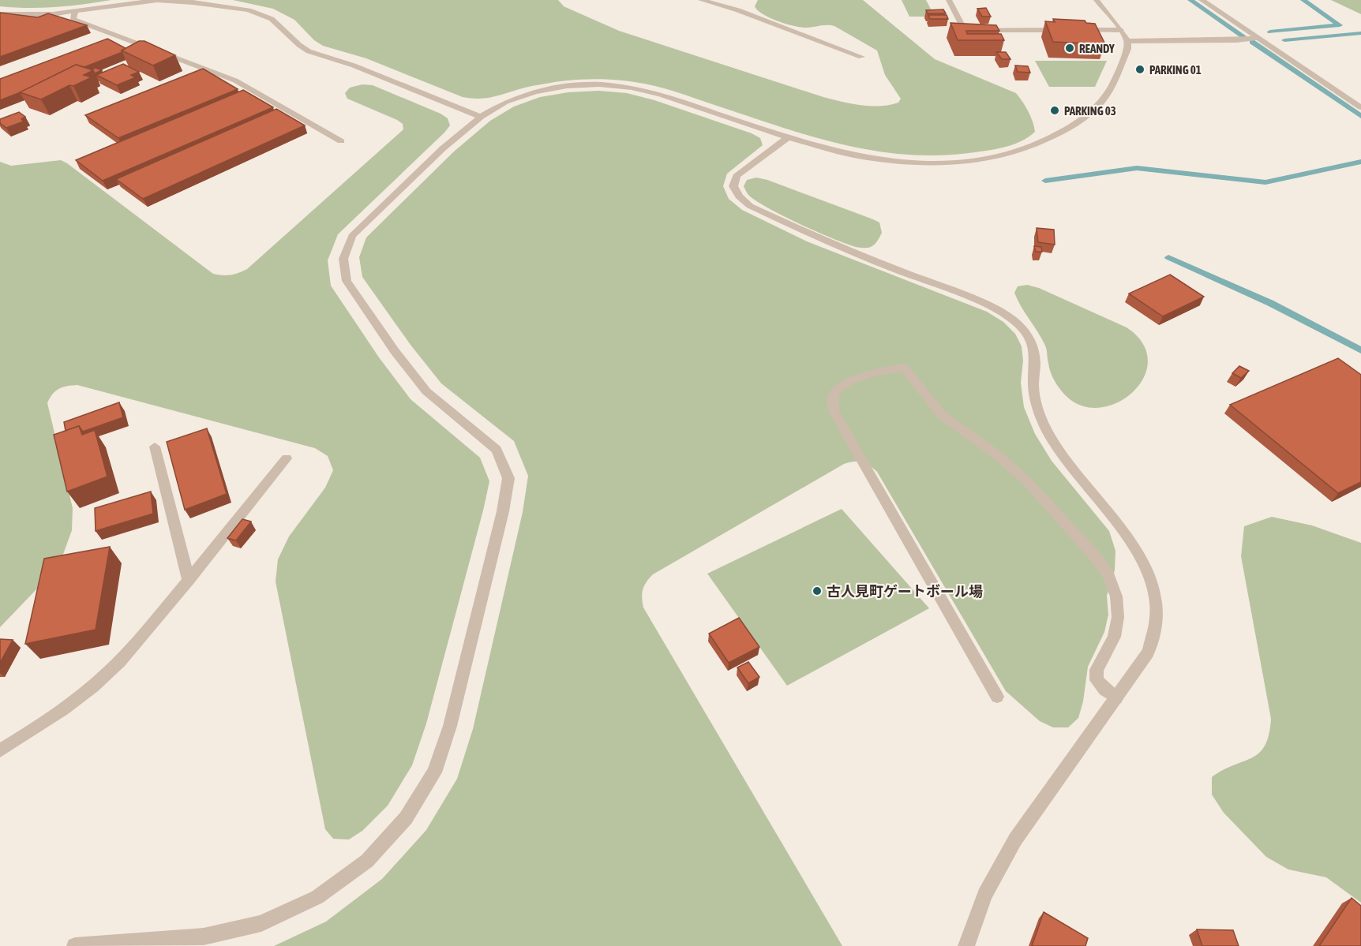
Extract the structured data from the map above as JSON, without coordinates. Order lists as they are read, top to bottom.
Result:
{
  "places": [
    "REANDY",
    "PARKING 01",
    "PARKING 03",
    "古人見町ゲートボール場"
  ]
}
